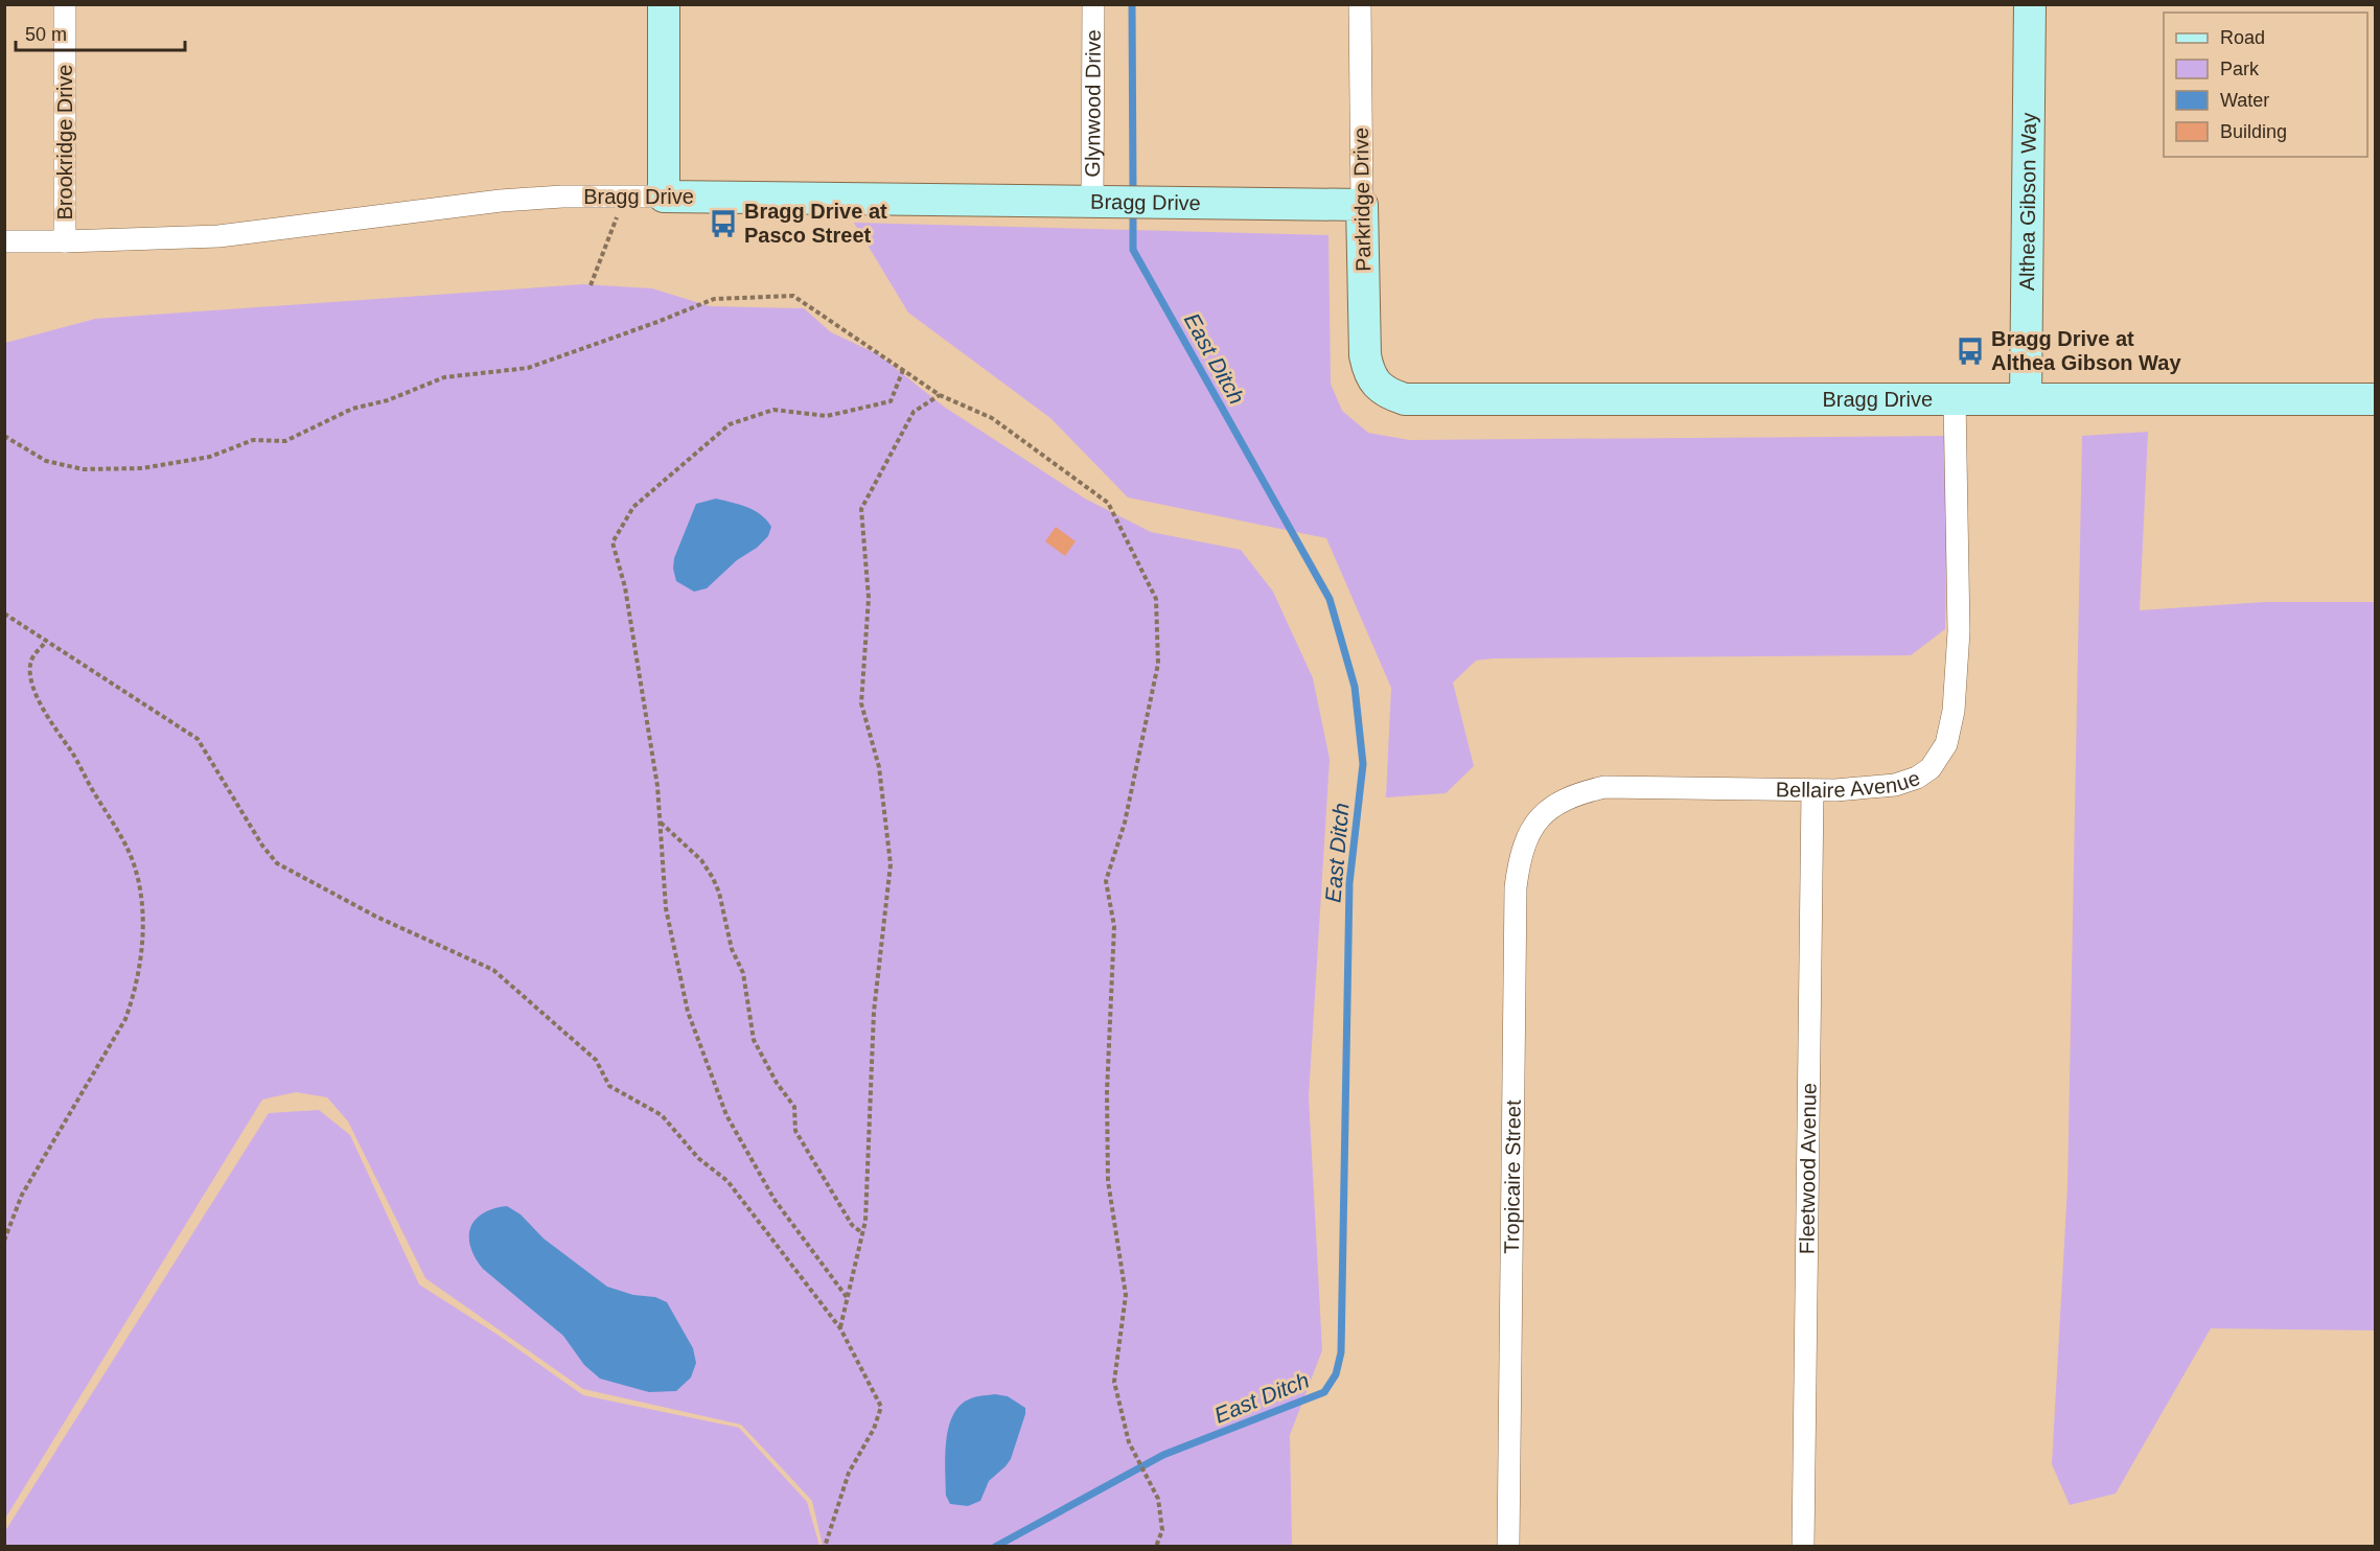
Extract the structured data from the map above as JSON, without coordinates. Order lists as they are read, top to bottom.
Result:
{
  "streets": {
    "street": [
      "Glynwood Drive",
      "Brookridge Drive",
      "Bragg Drive",
      "Parkridge Drive",
      "Althea Gibson Way",
      "Bellaire Avenue",
      "Fleetwood Avenue",
      "Tropicaire Street"
    ]
  },
  "crossings": [
    ["Glynwood Drive", "Bragg Drive"],
    ["Brookridge Drive", "Bragg Drive"],
    ["Bragg Drive", "Parkridge Drive"],
    ["Bragg Drive", "Althea Gibson Way"],
    ["Bragg Drive", "Bellaire Avenue"],
    ["Bellaire Avenue", "Fleetwood Avenue"],
    ["Bellaire Avenue", "Tropicaire Street"]
  ],
  "water": ["East Ditch"],
  "places": {
    "bus stop": ["Bragg Drive at Pasco Street", "Bragg Drive at Althea Gibson Way"]
  },
  "legend": [
    "Road",
    "Park",
    "Water",
    "Building"
  ],
  "scale_bar": "50 m"
}
